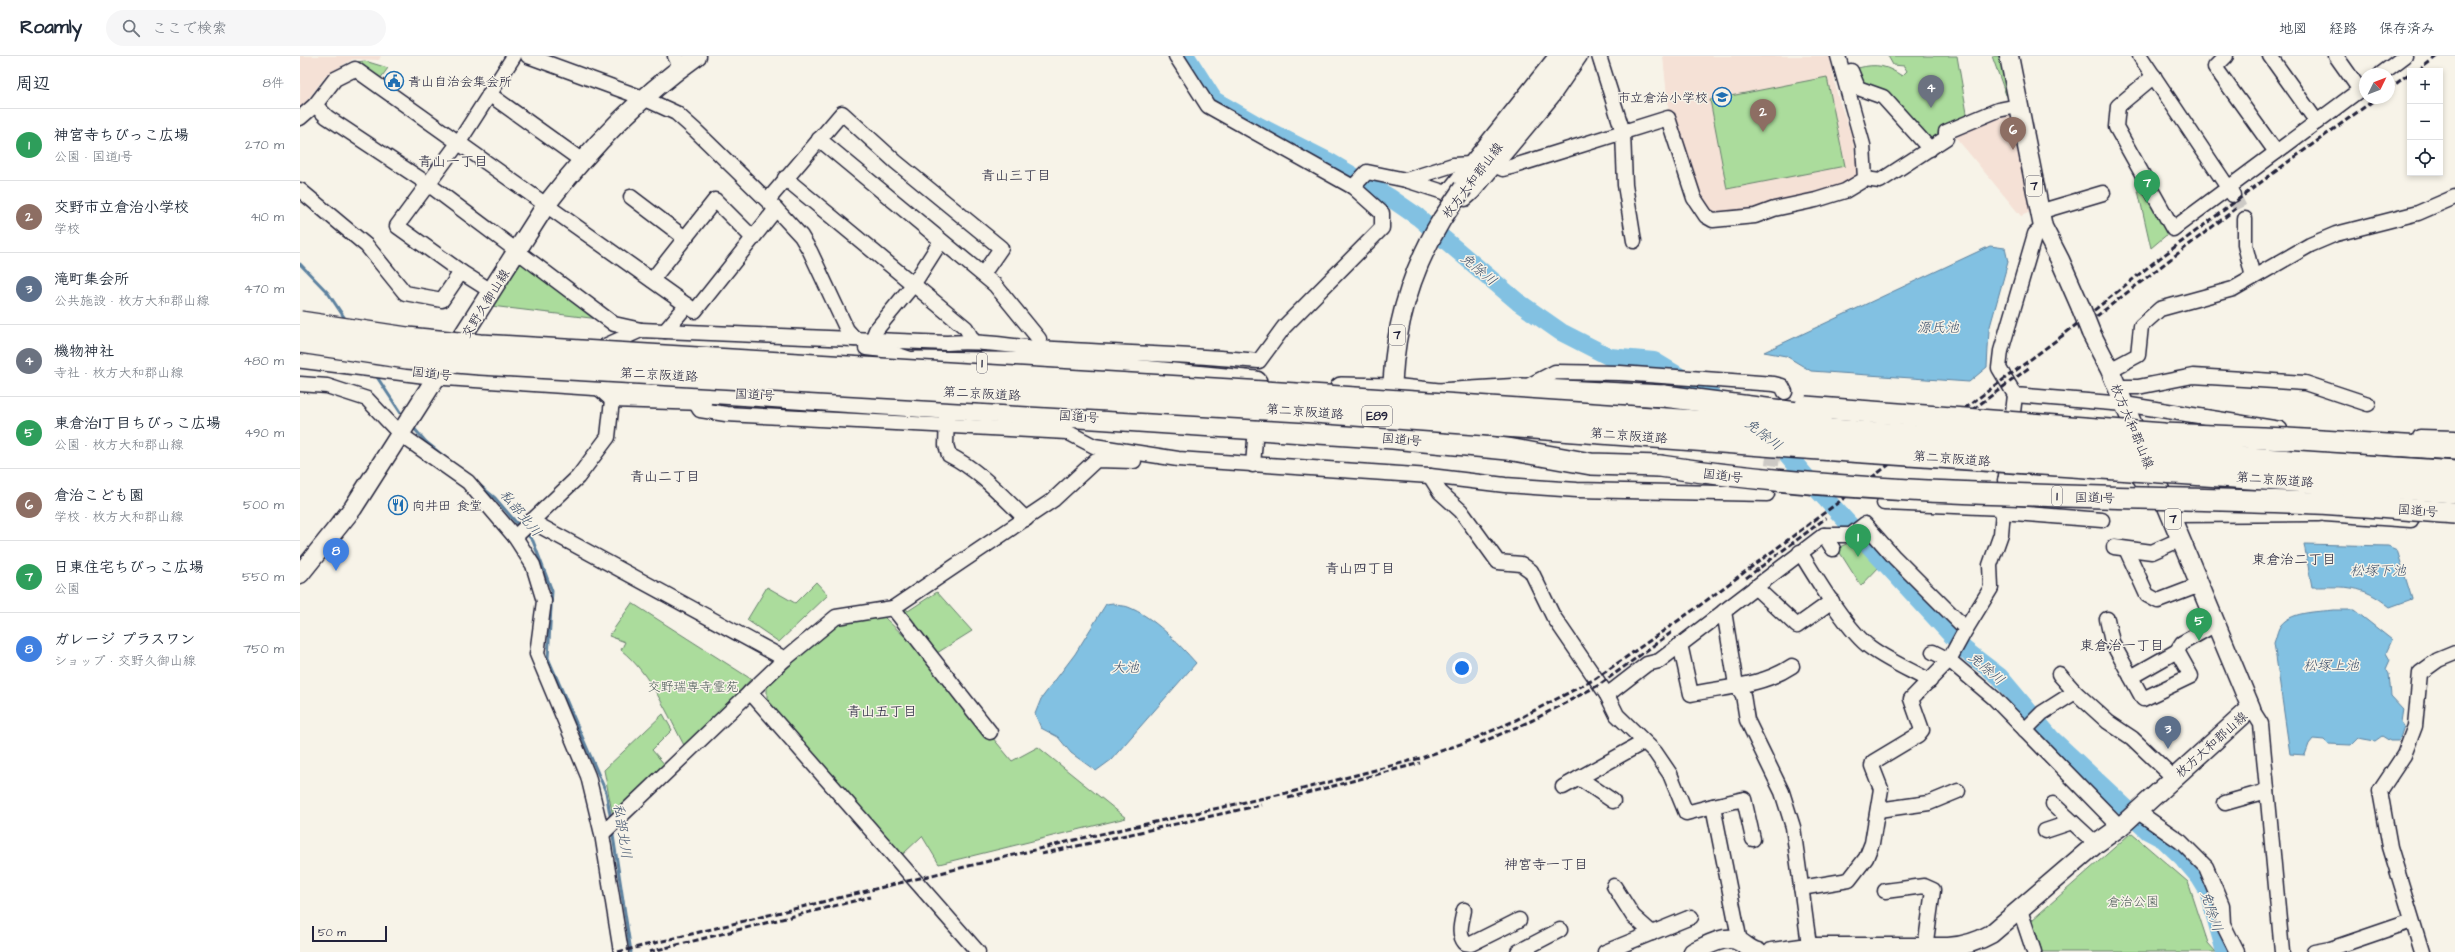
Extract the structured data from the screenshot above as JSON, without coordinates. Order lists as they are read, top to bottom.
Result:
{
  "streets": {
    "highway": [
      "1",
      "国道1号",
      "第二京阪道路",
      "E89"
    ],
    "main road": ["枚方大和郡山線", "7", "交野久御山線"]
  },
  "crossings": [
    ["枚方大和郡山線", "1"],
    ["枚方大和郡山線", "国道1号"],
    ["交野久御山線", "1"],
    ["交野久御山線", "国道1号"]
  ],
  "districts": [
    "青山一丁目",
    "青山三丁目",
    "青山二丁目",
    "東倉治二丁目",
    "青山四丁目",
    "東倉治一丁目",
    "青山五丁目",
    "神宮寺一丁目"
  ],
  "water": [
    "免除川",
    "源氏池",
    "私部北川",
    "松塚下池",
    "松塚上池",
    "大池"
  ],
  "parks": ["交野瑞専寺霊苑", "倉治公園"],
  "places": {
    "public building": ["青山自治会集会所"],
    "school or university": ["市立倉治小学校"],
    "restaurant": ["向井田 食堂"]
  },
  "scale_bar": "50 m",
  "north": "top right",
  "page": {
    "header": "Roamly",
    "search": "ここで検索",
    "nav": ["地図", "経路", "保存済み"],
    "heading": ["周辺", "8件"],
    "map_buttons": ["+", "−"],
    "pins": [
      "4",
      "2",
      "6",
      "7",
      "1",
      "8",
      "5",
      "3"
    ],
    "list": [
      {
        "mark": "1",
        "name": "神宮寺ちびっこ広場",
        "note": "公園 · 国道1号",
        "value": "270 m"
      },
      {
        "mark": "2",
        "name": "交野市立倉治小学校",
        "note": "学校",
        "value": "410 m"
      },
      {
        "mark": "3",
        "name": "滝町集会所",
        "note": "公共施設 · 枚方大和郡山線",
        "value": "470 m"
      },
      {
        "mark": "4",
        "name": "機物神社",
        "note": "寺社 · 枚方大和郡山線",
        "value": "480 m"
      },
      {
        "mark": "5",
        "name": "東倉治1丁目ちびっこ広場",
        "note": "公園 · 枚方大和郡山線",
        "value": "490 m"
      },
      {
        "mark": "6",
        "name": "倉治こども園",
        "note": "学校 · 枚方大和郡山線",
        "value": "500 m"
      },
      {
        "mark": "7",
        "name": "日東住宅ちびっこ広場",
        "note": "公園",
        "value": "550 m"
      },
      {
        "mark": "8",
        "name": "ガレージ プラスワン",
        "note": "ショップ · 交野久御山線",
        "value": "750 m"
      }
    ],
    "scale": "50 m"
  }
}
